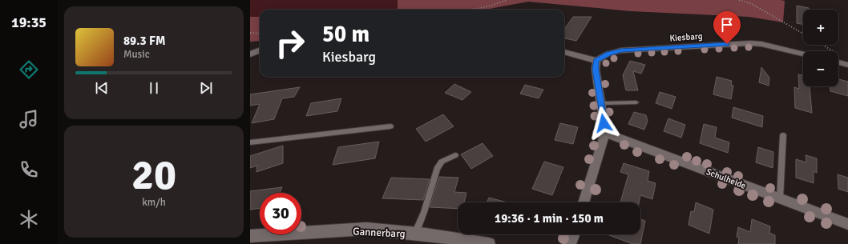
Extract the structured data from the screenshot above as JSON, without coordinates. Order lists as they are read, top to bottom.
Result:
{
  "streets": {
    "street": ["Kiesbarg", "Schulheide", "Gannerbarg"]
  },
  "page": {
    "tabs": "19:35",
    "map_buttons": ["+", "−"],
    "turn": ["50 m", "Kiesbarg"],
    "song": ["89.3 FM", "Music"],
    "tile": ["20", "km/h"],
    "limit": "30",
    "trip": "19:36 · 1 min · 150 m"
  }
}
